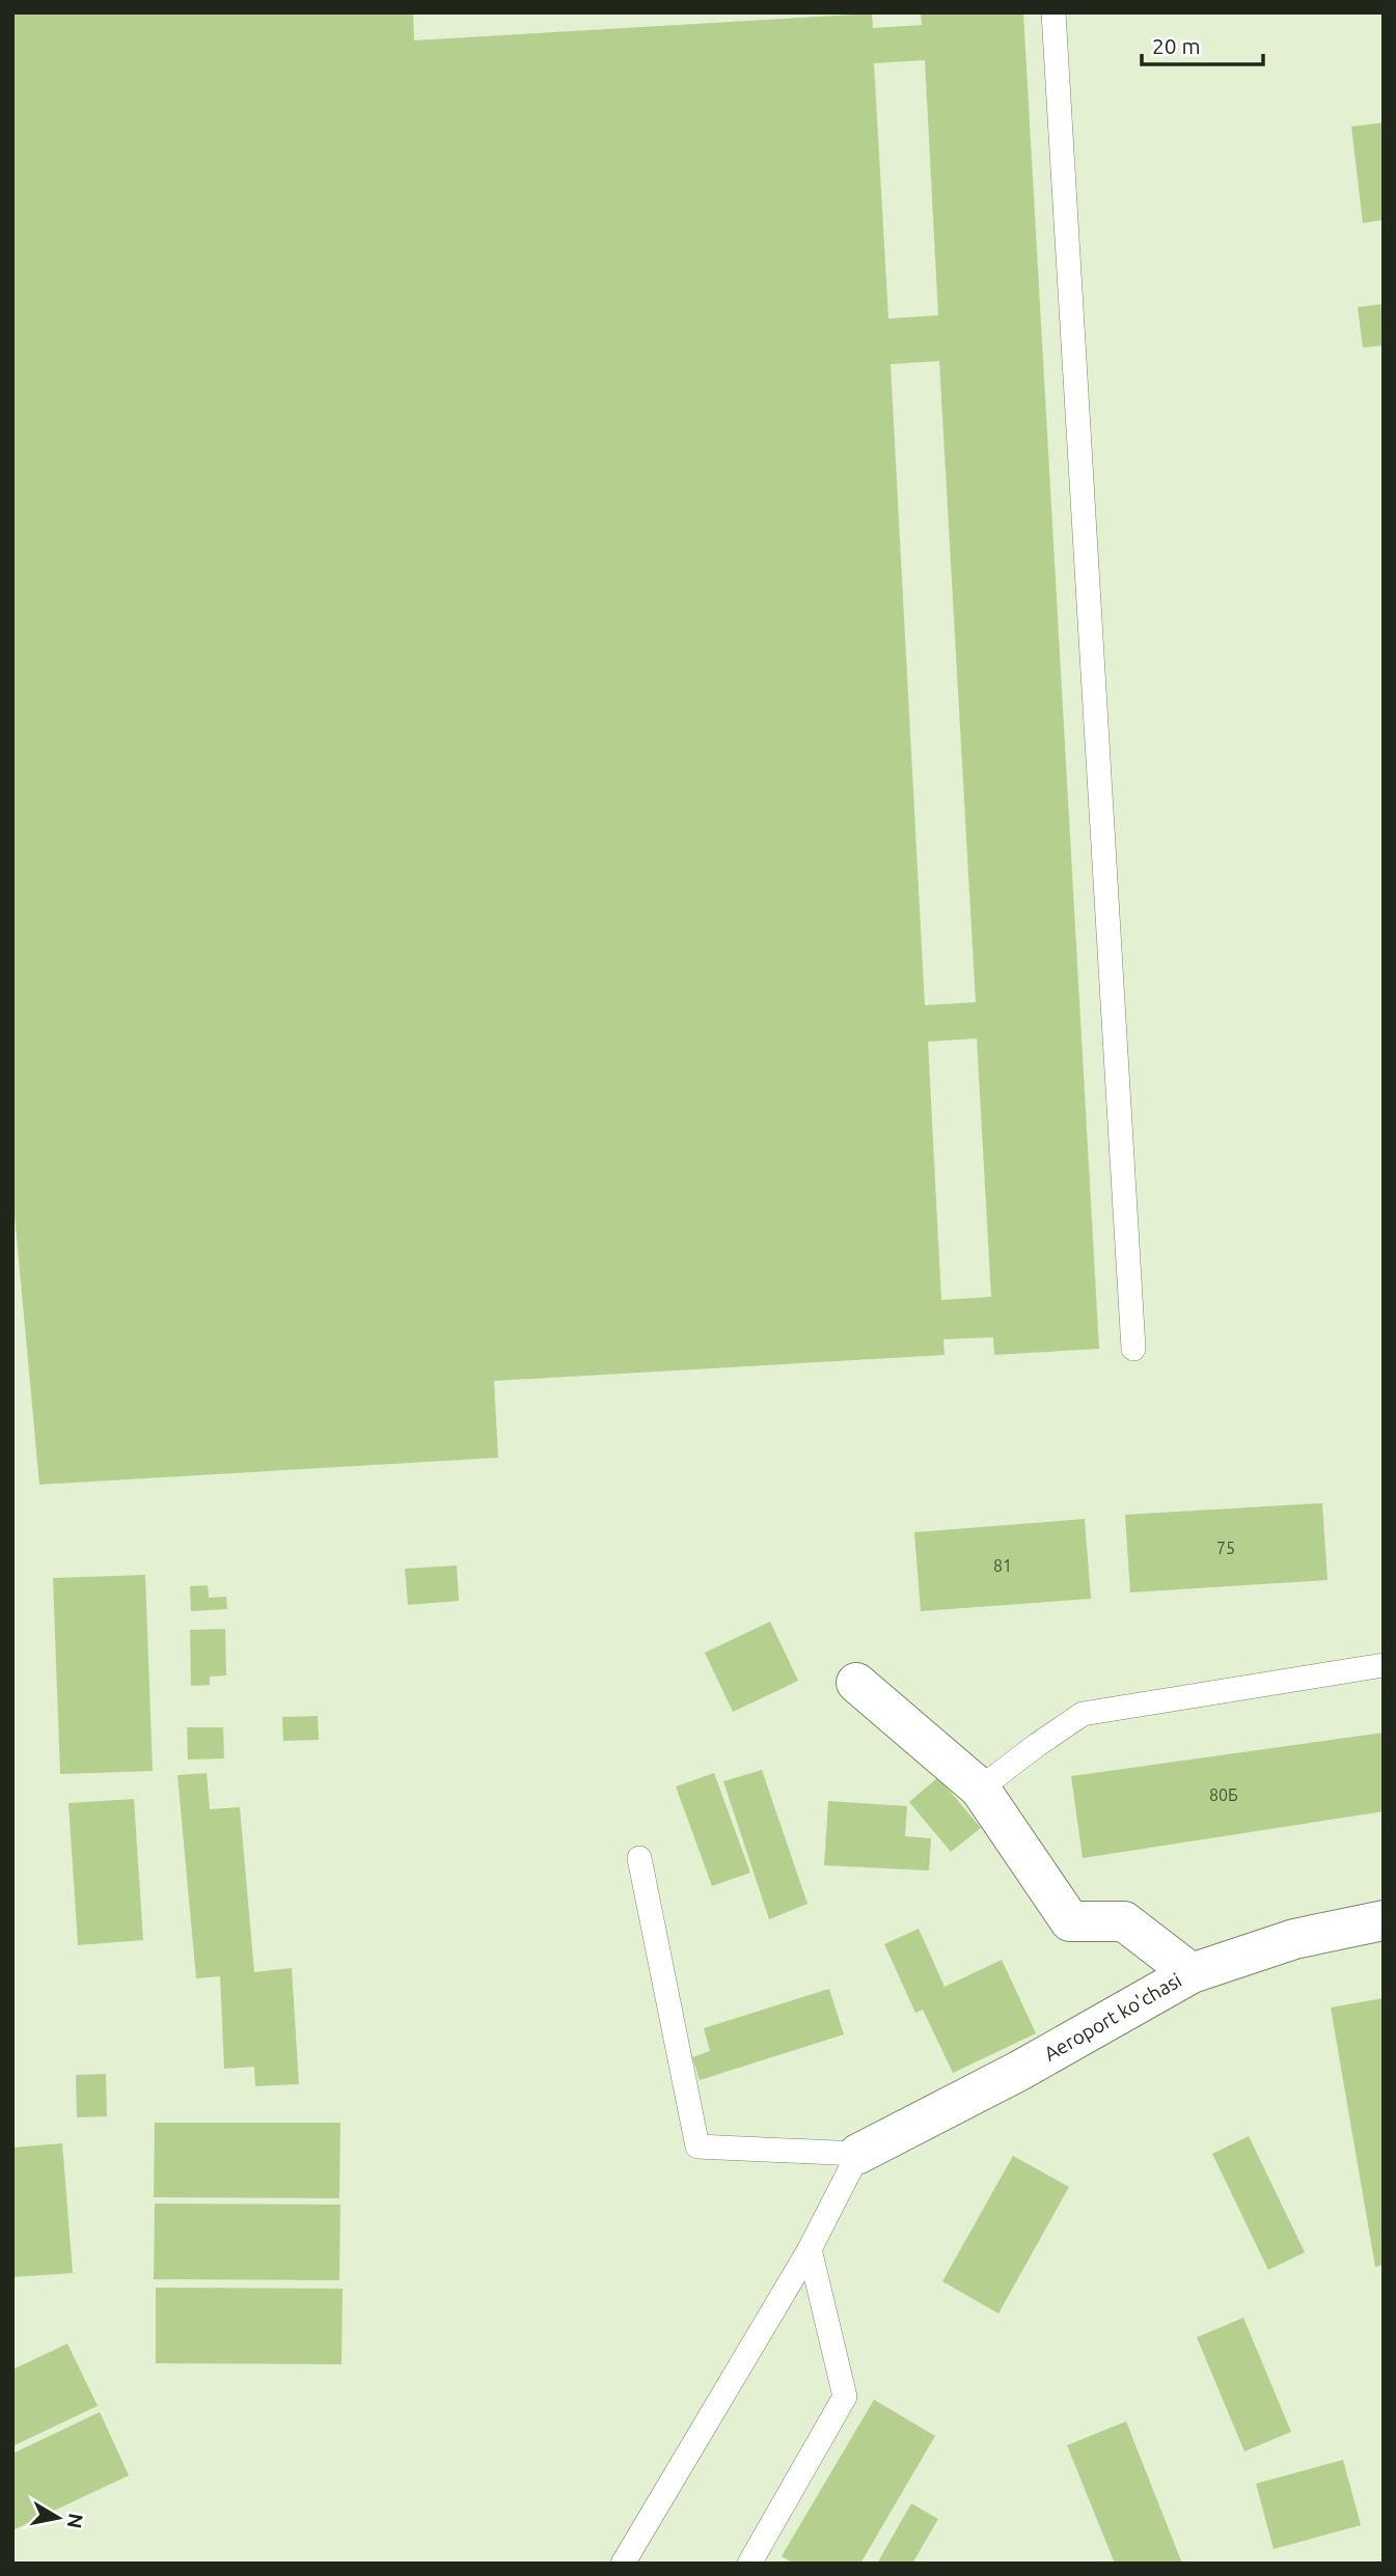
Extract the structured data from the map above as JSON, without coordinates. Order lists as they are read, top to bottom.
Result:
{
  "streets": {
    "street": ["Aeroport ko'chasi"]
  },
  "house_numbers": ["75", "81", "80Б"],
  "scale_bar": "20 m",
  "north": "right"
}
